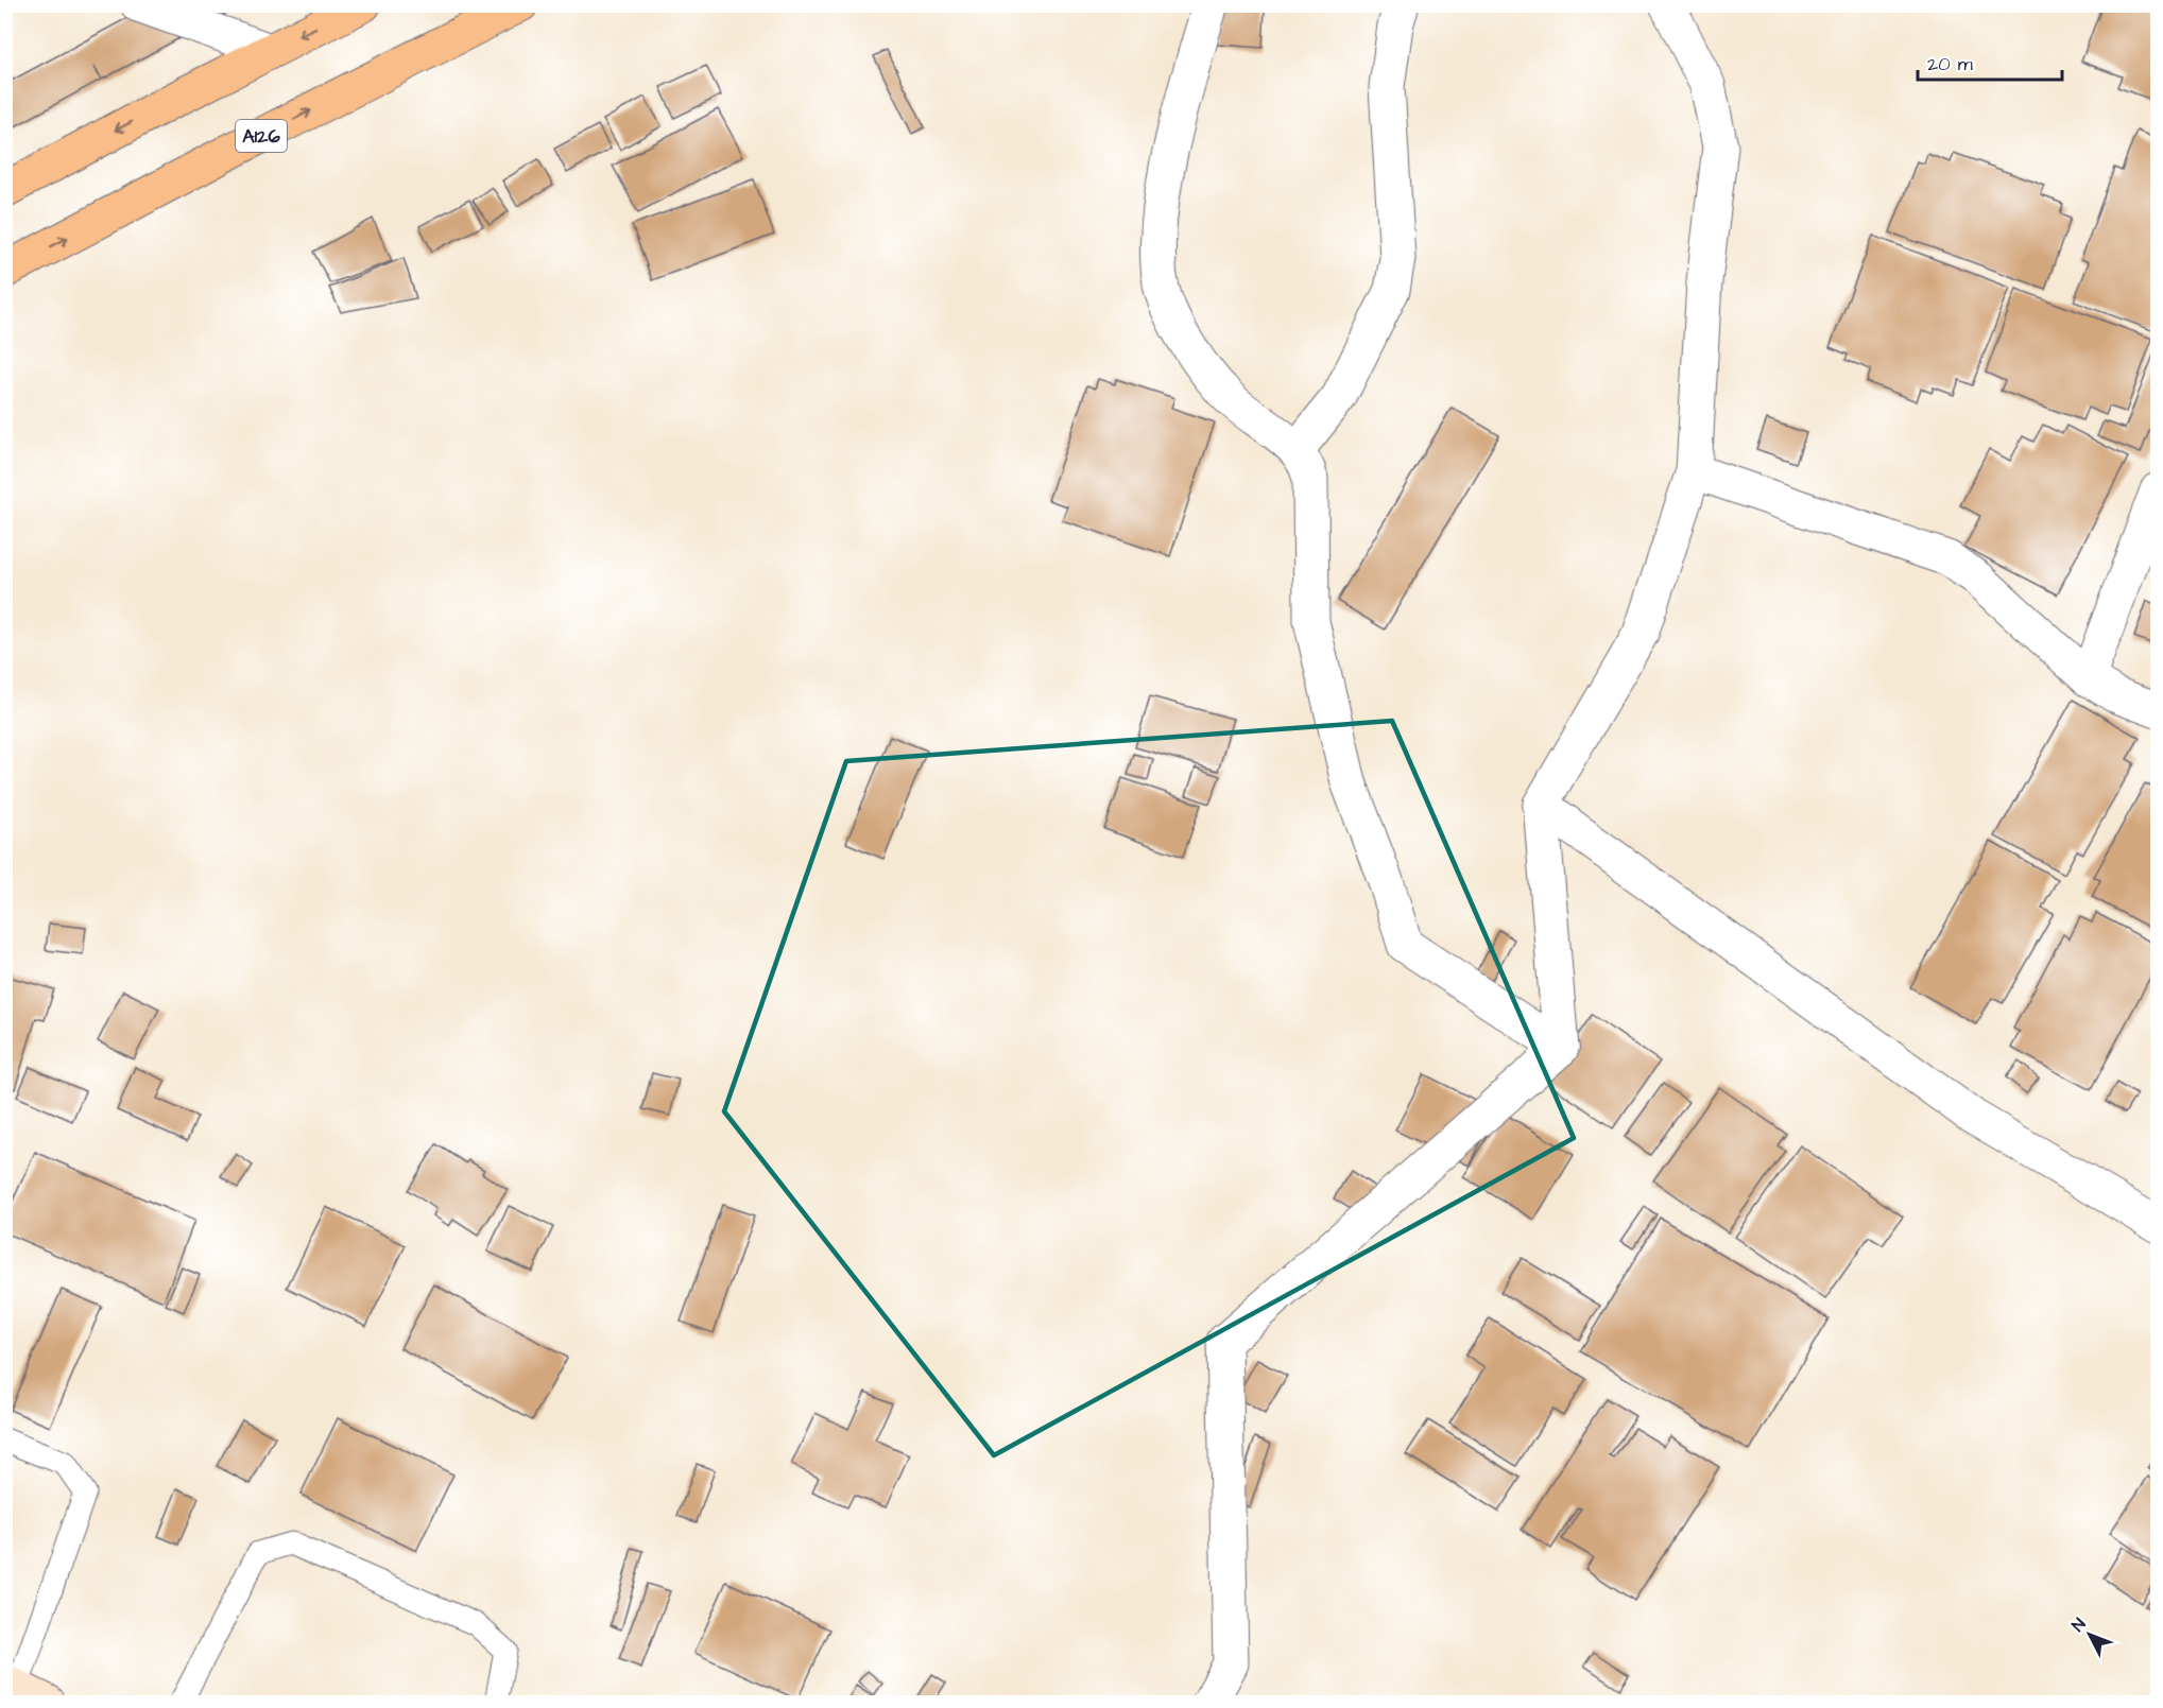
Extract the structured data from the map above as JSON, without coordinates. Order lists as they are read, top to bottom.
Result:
{
  "streets": {
    "highway": ["A126"]
  },
  "scale_bar": "20 m",
  "north": "top left"
}
